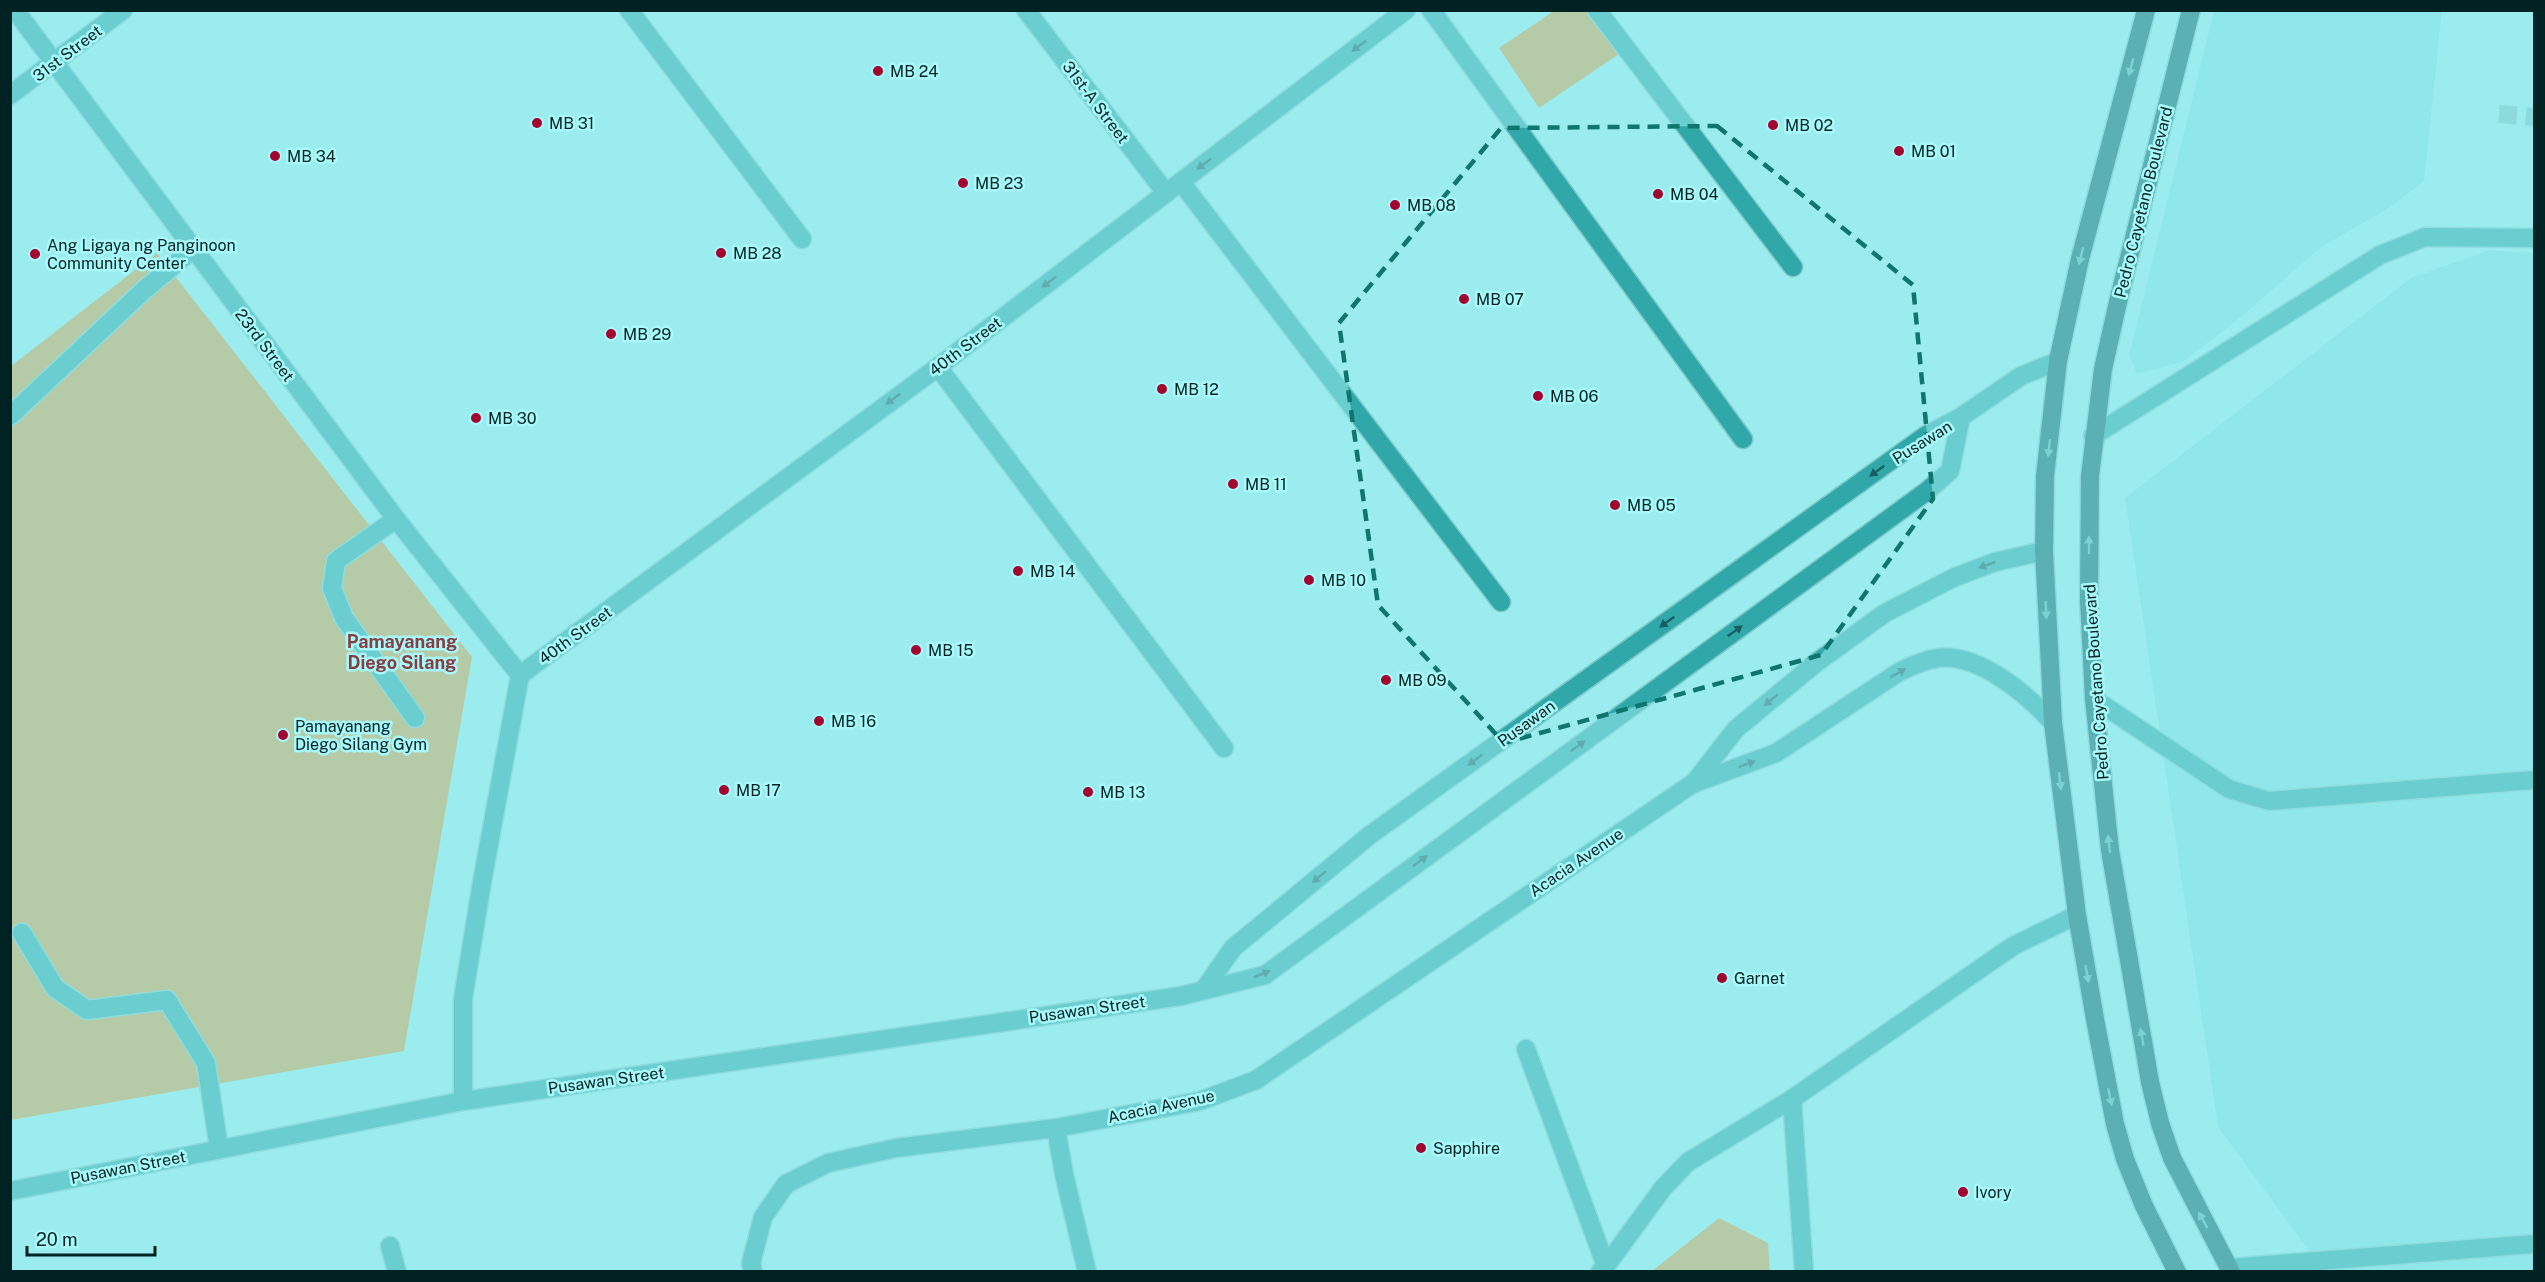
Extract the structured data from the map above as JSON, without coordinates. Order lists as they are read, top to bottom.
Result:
{
  "streets": {
    "main road": ["Pedro Cayetano Boulevard"],
    "street": [
      "31st Street",
      "31st-A Street",
      "23rd Street",
      "40th Street",
      "Pusawan",
      "Acacia Avenue",
      "Pusawan Street"
    ]
  },
  "crossings": [
    ["31st Street", "23rd Street"],
    ["31st-A Street", "40th Street"],
    ["23rd Street", "40th Street"],
    ["Pusawan", "Pusawan Street"]
  ],
  "one_way": ["40th Street"],
  "districts": ["Pamayanang Diego Silang"],
  "places": [
    "MB 24",
    "MB 31",
    "MB 02",
    "MB 01",
    "MB 34",
    "MB 23",
    "MB 04",
    "MB 08",
    "MB 28",
    "Ang Ligaya ng Panginoon Community Center",
    "MB 07",
    "MB 29",
    "MB 12",
    "MB 06",
    "MB 30",
    "MB 11",
    "MB 05",
    "MB 14",
    "MB 10",
    "MB 15",
    "MB 09",
    "MB 16",
    "Pamayanang Diego Silang Gym",
    "MB 17",
    "MB 13",
    "Garnet",
    "Sapphire",
    "Ivory"
  ],
  "scale_bar": "20 m"
}
